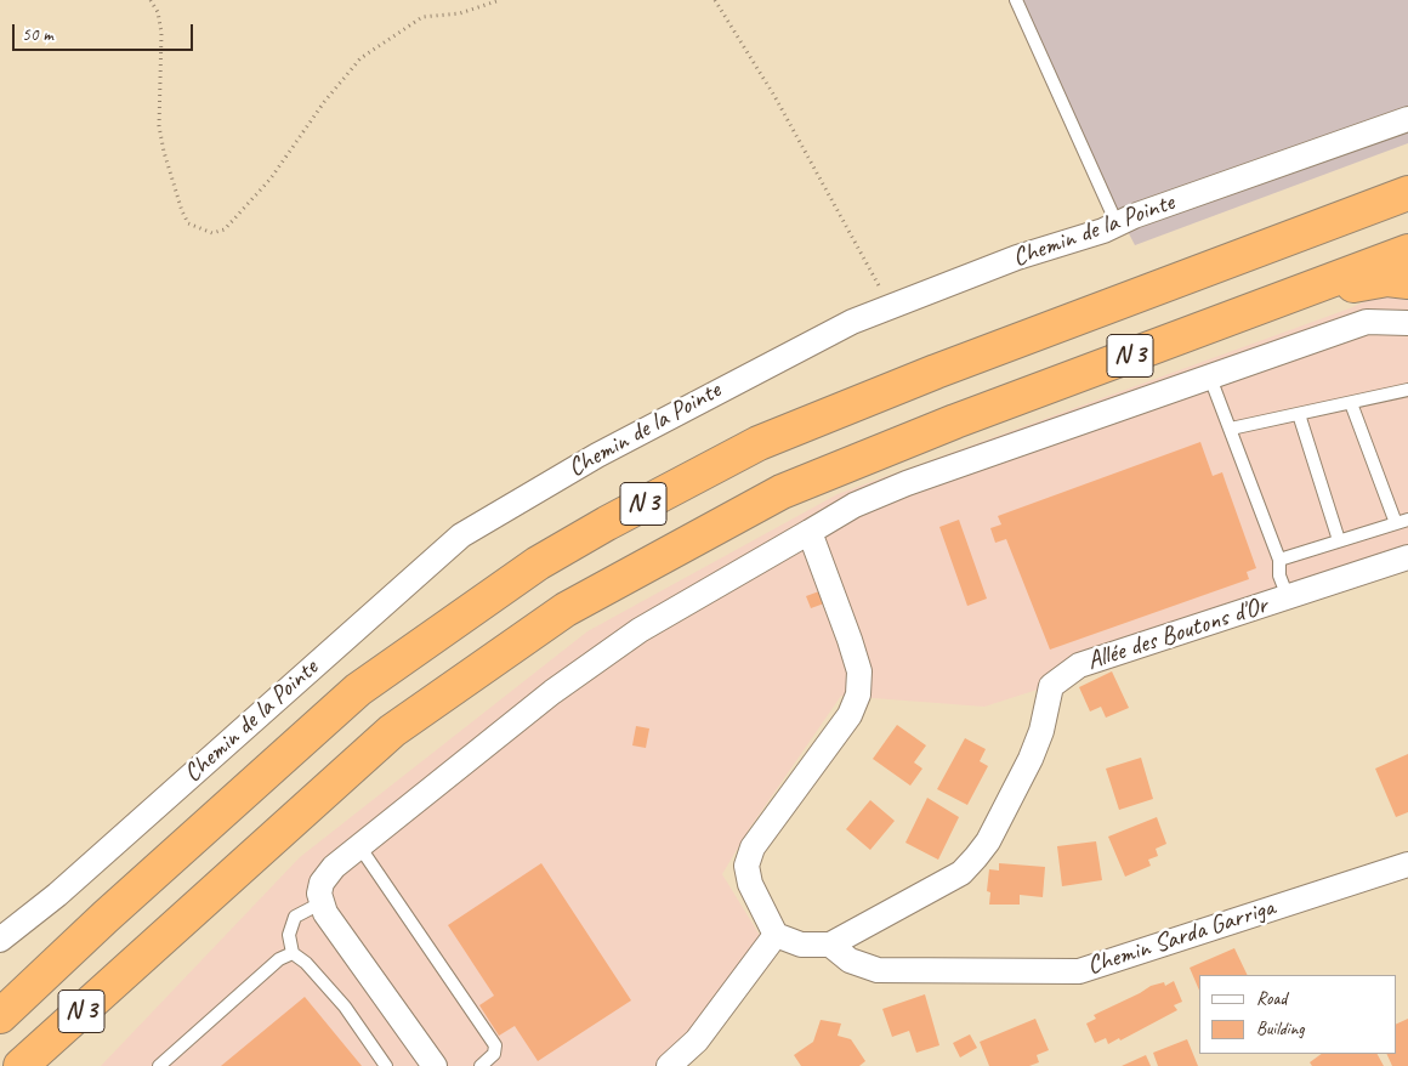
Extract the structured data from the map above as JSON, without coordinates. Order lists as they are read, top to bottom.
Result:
{
  "streets": {
    "highway": ["N 3"],
    "street": ["Chemin de la Pointe", "Allée des Boutons d'Or", "Chemin Sarda Garriga"]
  },
  "crossings": [
    ["Allée des Boutons d'Or", "Chemin Sarda Garriga"]
  ],
  "legend": ["Road", "Building"],
  "scale_bar": "50 m"
}
